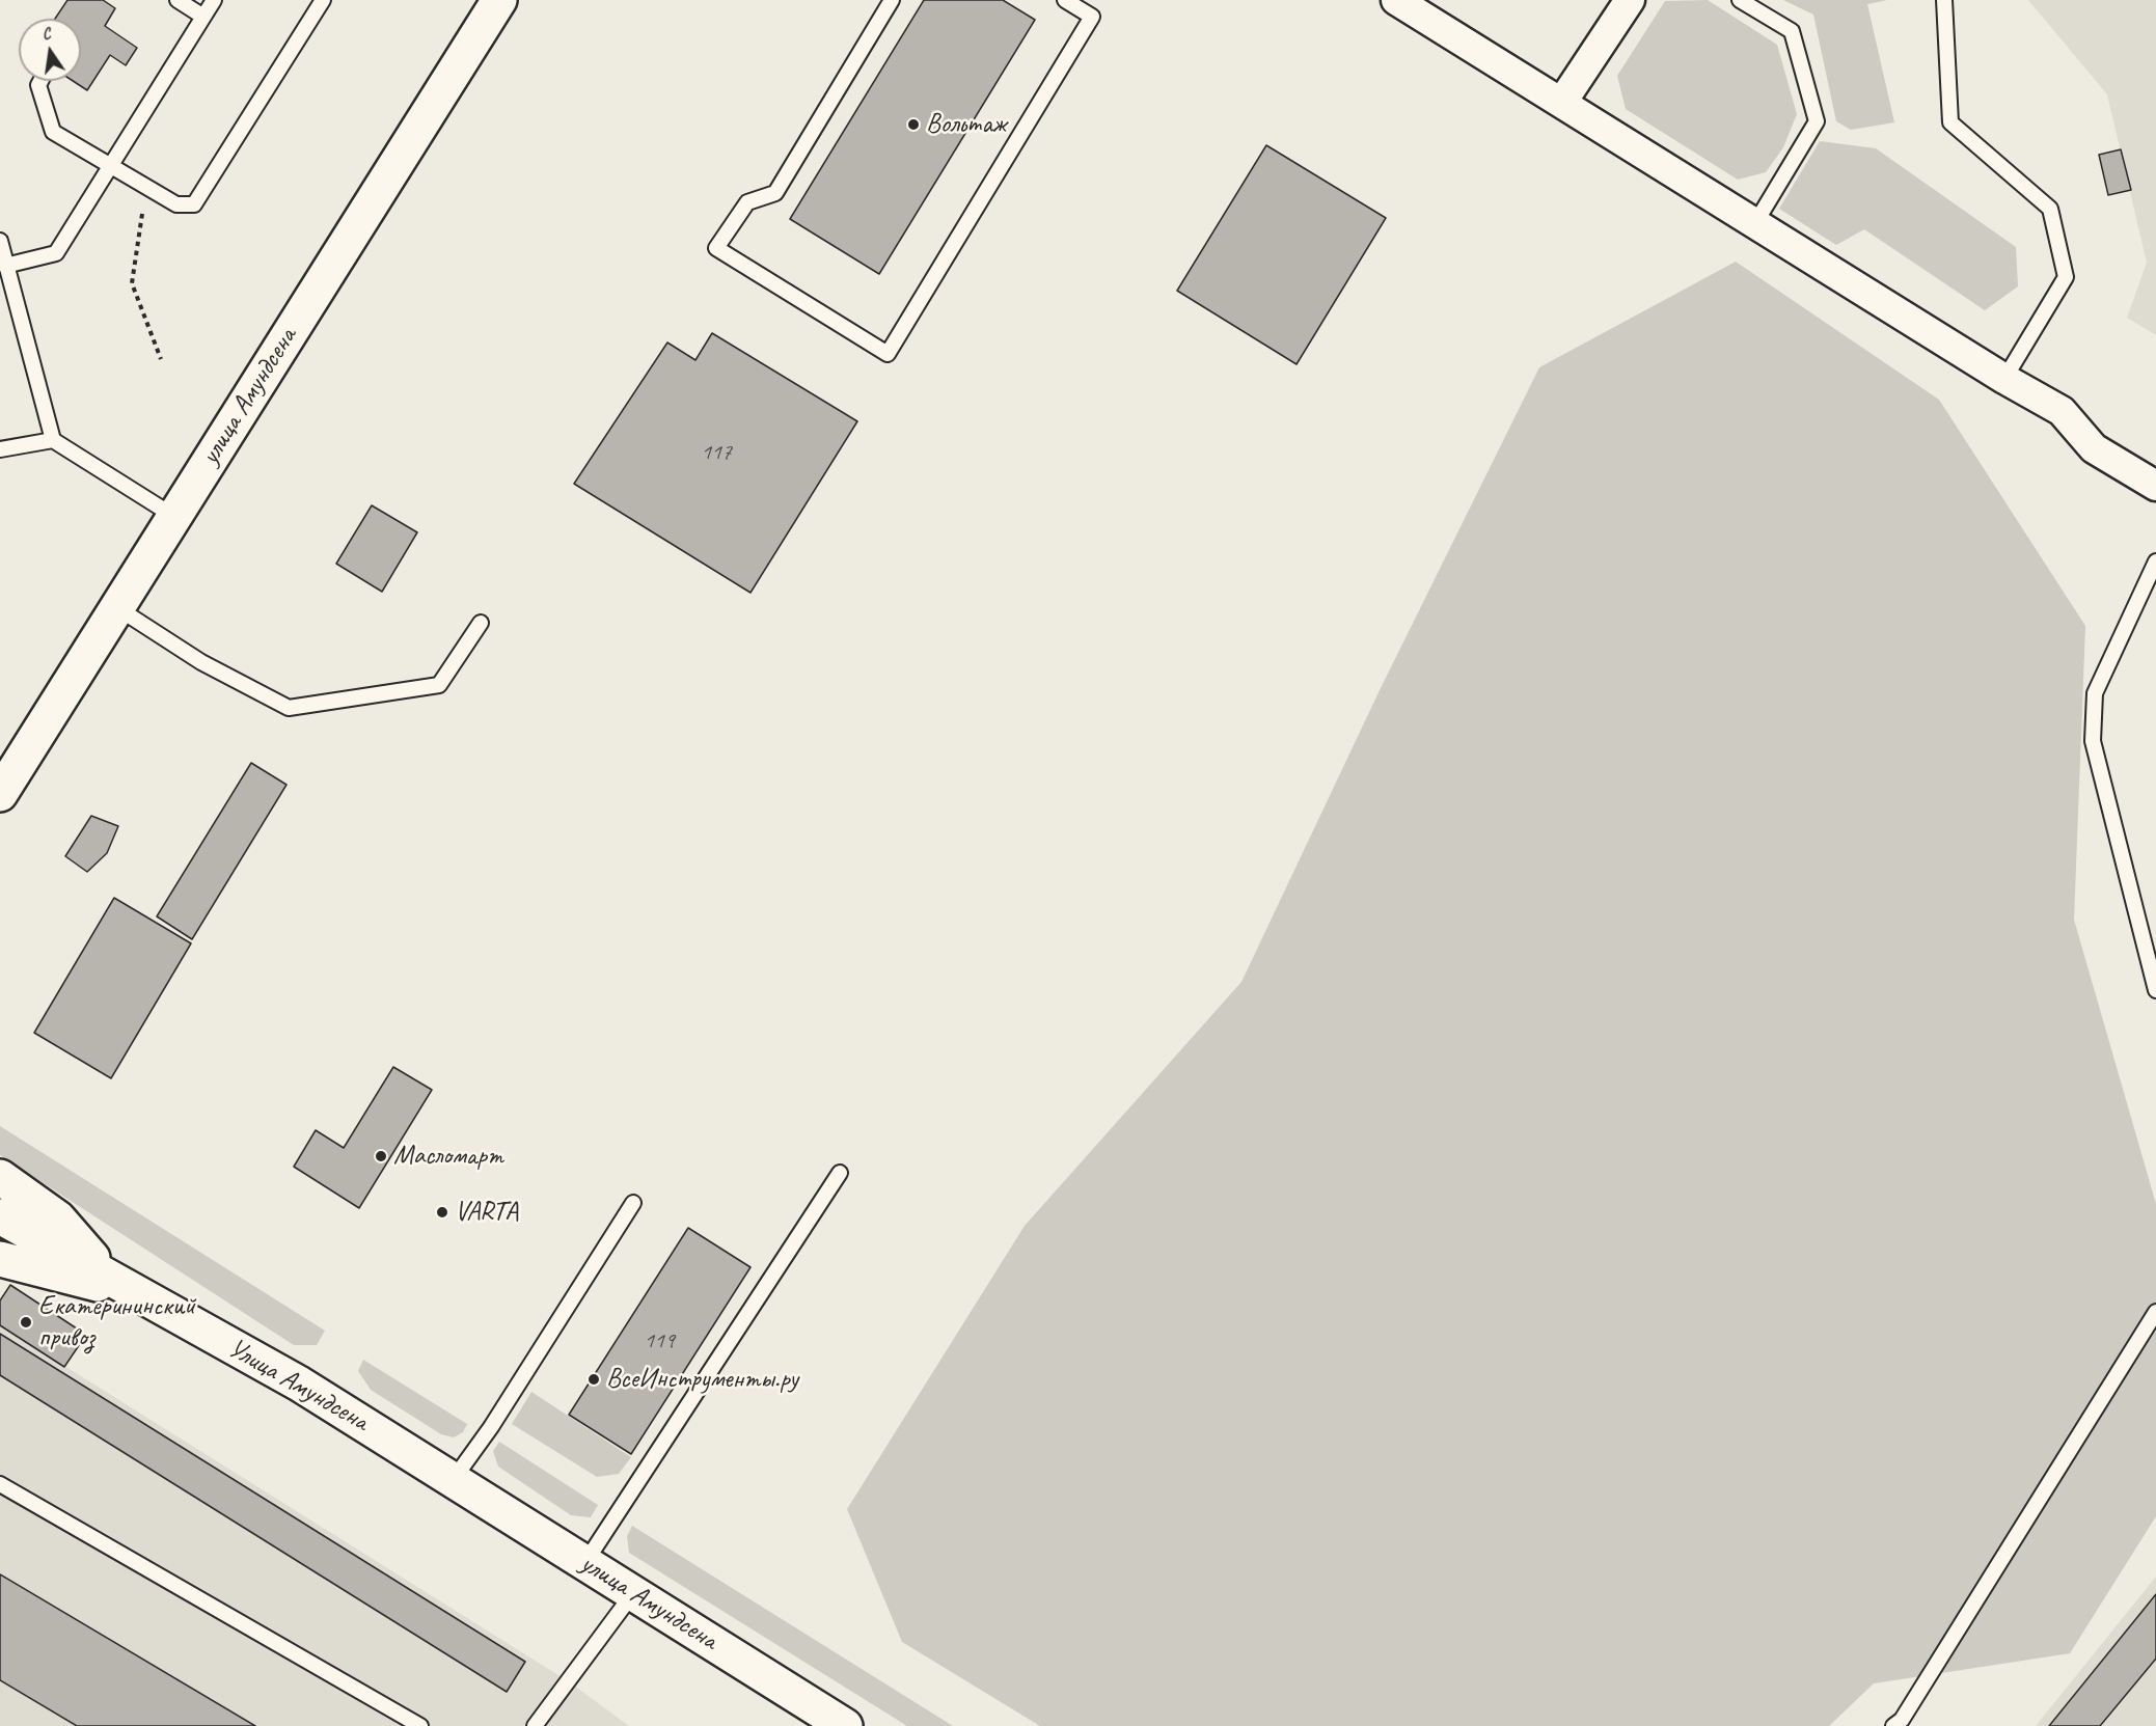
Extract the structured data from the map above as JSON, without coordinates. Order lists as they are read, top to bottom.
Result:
{
  "streets": {
    "street": ["улица Амундсена", "Улица Амундсена"]
  },
  "crossings": [
    ["улица Амундсена", "Улица Амундсена"]
  ],
  "places": [
    "Вольтаж",
    "Масломарт",
    "VARTA",
    "Екатерининский привоз",
    "ВсеИнструменты.ру"
  ],
  "house_numbers": ["117", "119"],
  "north": "top"
}
